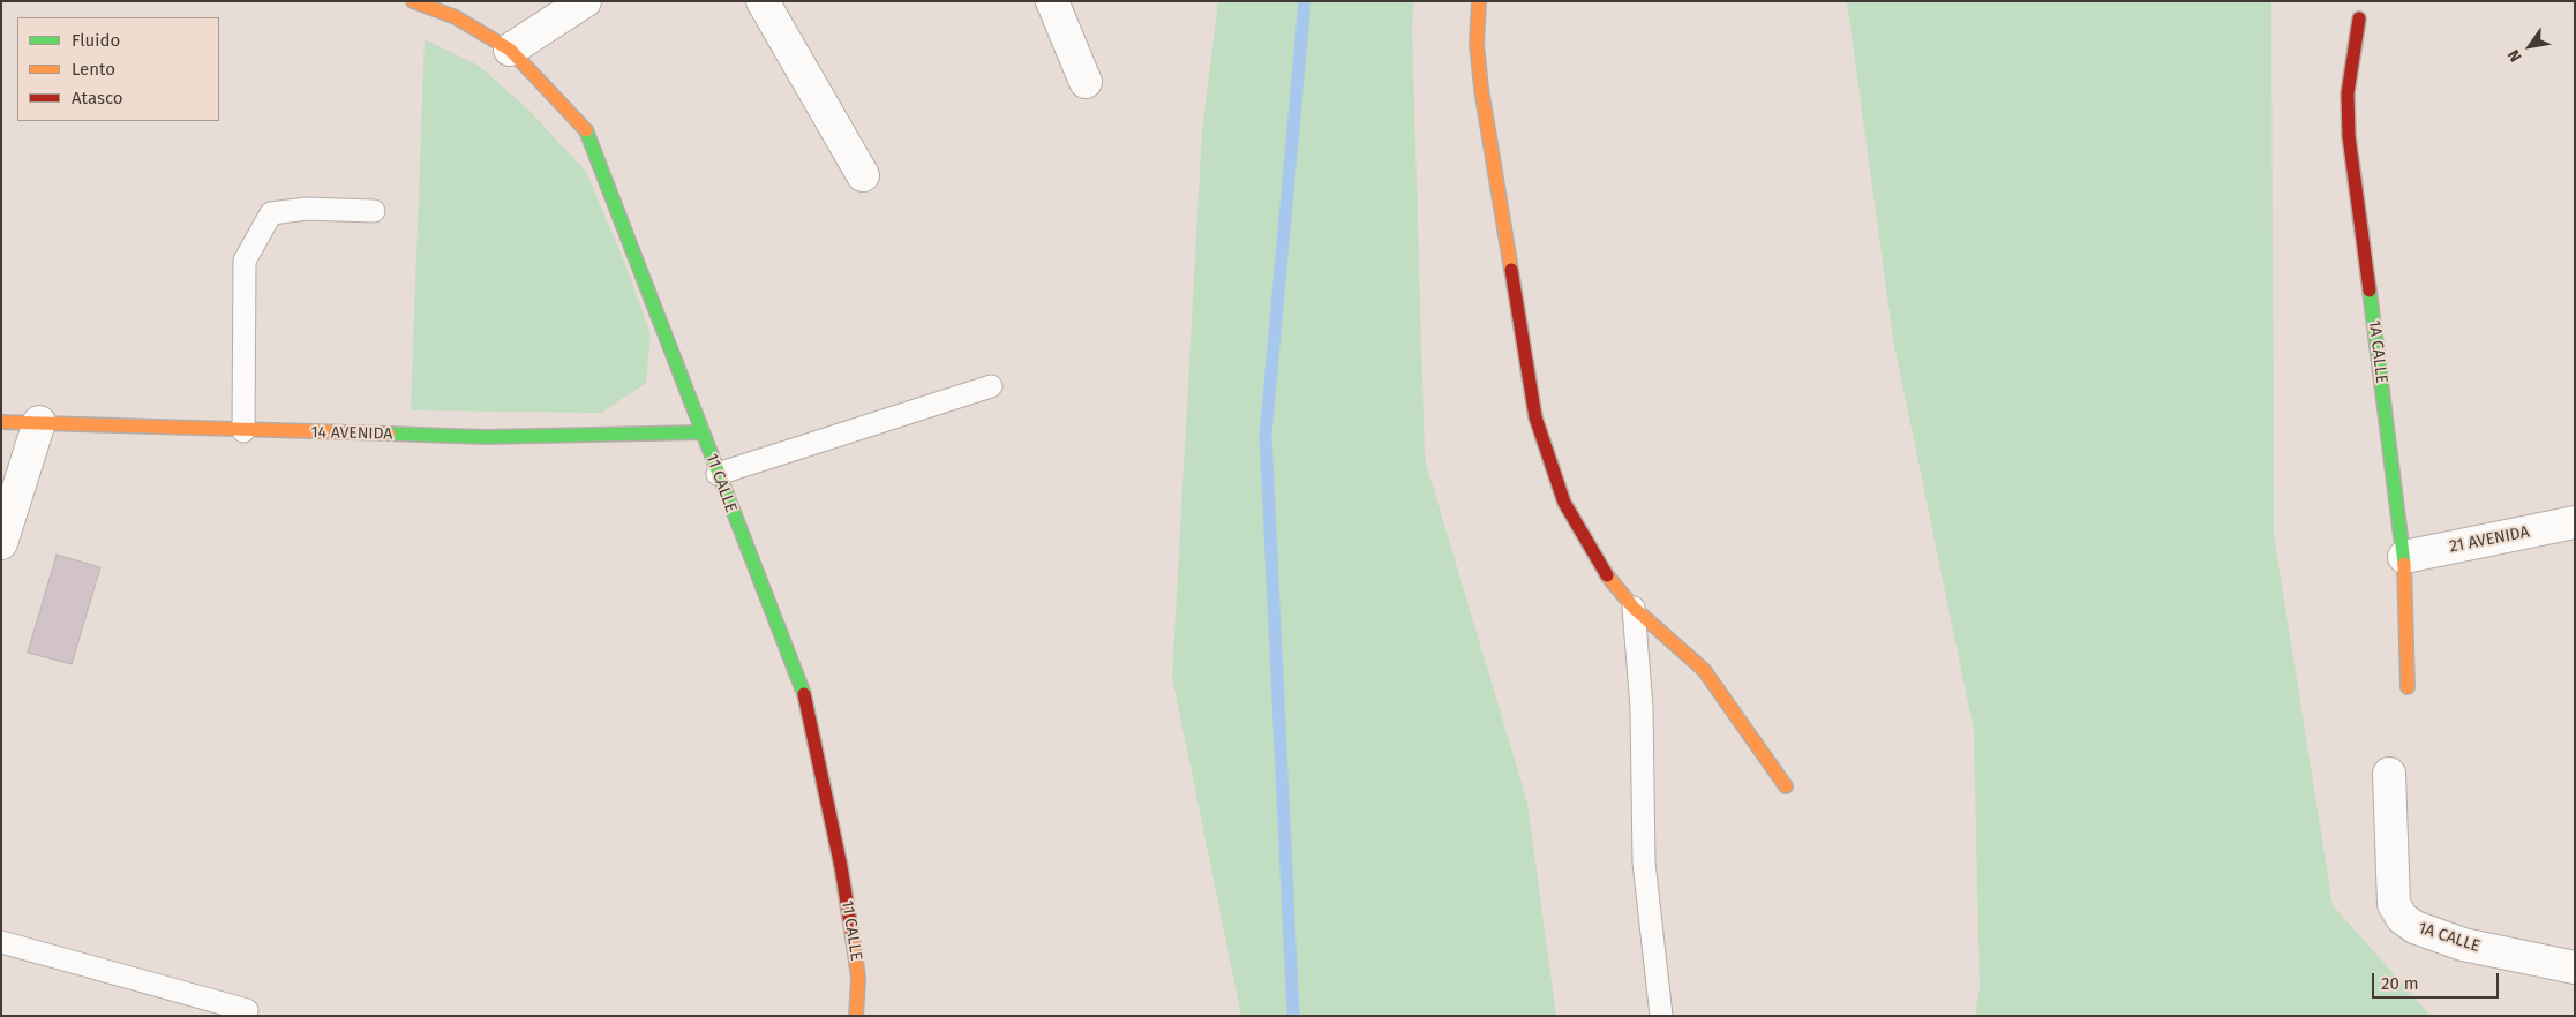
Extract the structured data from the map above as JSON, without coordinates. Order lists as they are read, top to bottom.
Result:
{
  "streets": {
    "street": [
      "1A CALLE",
      "14 AVENIDA",
      "11 CALLE",
      "21 AVENIDA"
    ]
  },
  "crossings": [
    ["1A CALLE", "21 AVENIDA"],
    ["14 AVENIDA", "11 CALLE"]
  ],
  "legend": ["Fluido", "Lento", "Atasco"],
  "scale_bar": "20 m",
  "north": "bottom left"
}
